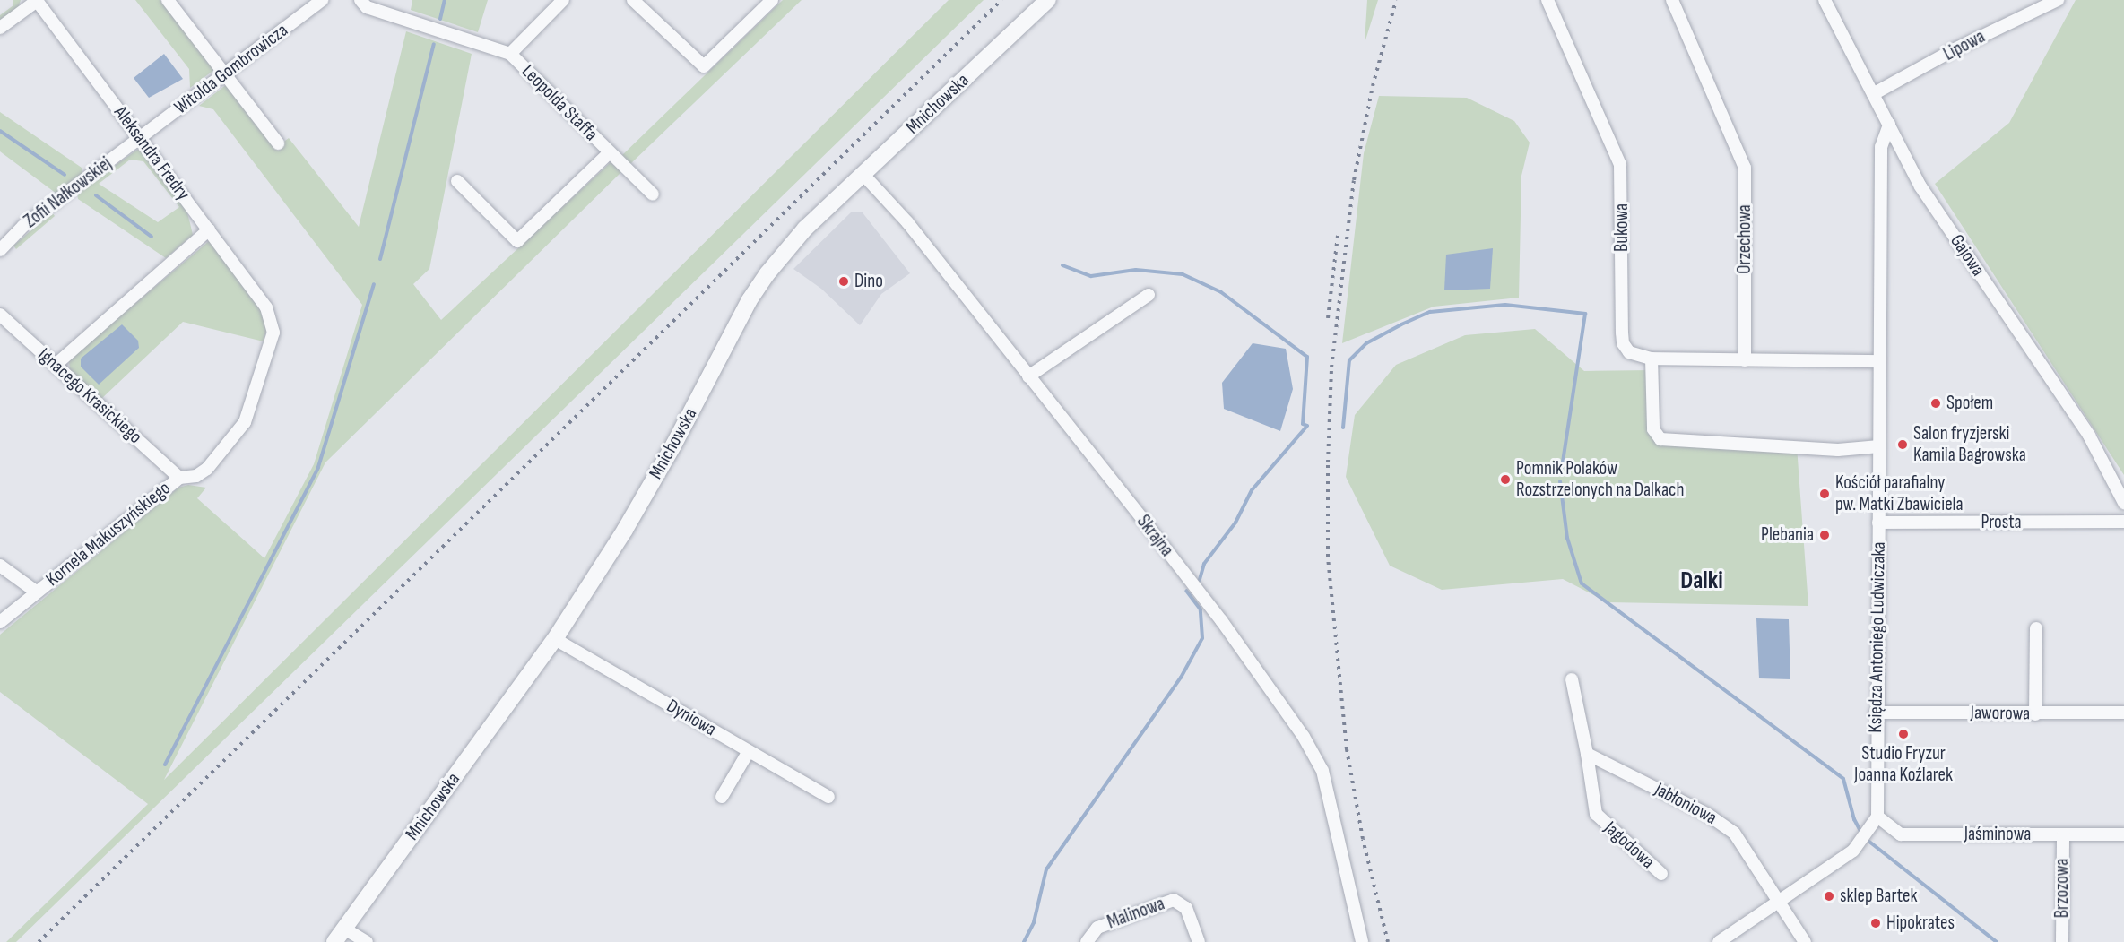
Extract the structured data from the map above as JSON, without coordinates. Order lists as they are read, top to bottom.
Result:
{
  "streets": {
    "street": [
      "Lipowa",
      "Witolda Gombrowicza",
      "Leopolda Staffa",
      "Mnichowska",
      "Aleksandra Fredry",
      "Zofii Nałkowskiej",
      "Bukowa",
      "Orzechowa",
      "Gajowa",
      "Ignacego Krasickiego",
      "Prosta",
      "Kornela Makuszyńskiego",
      "Skrajna",
      "Księdza Antoniego Ludwiczaka",
      "Jaworowa",
      "Dyniowa",
      "Jabłoniowa",
      "Jaśminowa",
      "Jagodowa",
      "Brzozowa",
      "Malinowa"
    ]
  },
  "crossings": [
    ["Lipowa", "Gajowa"],
    ["Witolda Gombrowicza", "Aleksandra Fredry"],
    ["Witolda Gombrowicza", "Zofii Nałkowskiej"],
    ["Mnichowska", "Skrajna"],
    ["Mnichowska", "Dyniowa"],
    ["Aleksandra Fredry", "Zofii Nałkowskiej"],
    ["Aleksandra Fredry", "Kornela Makuszyńskiego"],
    ["Bukowa", "Orzechowa"],
    ["Gajowa", "Księdza Antoniego Ludwiczaka"],
    ["Ignacego Krasickiego", "Kornela Makuszyńskiego"],
    ["Prosta", "Księdza Antoniego Ludwiczaka"],
    ["Księdza Antoniego Ludwiczaka", "Jaworowa"],
    ["Księdza Antoniego Ludwiczaka", "Jabłoniowa"],
    ["Księdza Antoniego Ludwiczaka", "Jaśminowa"],
    ["Jabłoniowa", "Jagodowa"],
    ["Jaśminowa", "Brzozowa"]
  ],
  "districts": ["Dalki"],
  "places": [
    "Dino",
    "Społem",
    "Salon fryzjerski Kamila Bagrowska",
    "Pomnik Polaków Rozstrzelonych na Dalkach",
    "Kościół parafialny pw. Matki Zbawiciela",
    "Plebania",
    "Studio Fryzur Joanna Koźlarek",
    "sklep Bartek",
    "Hipokrates"
  ]
}
